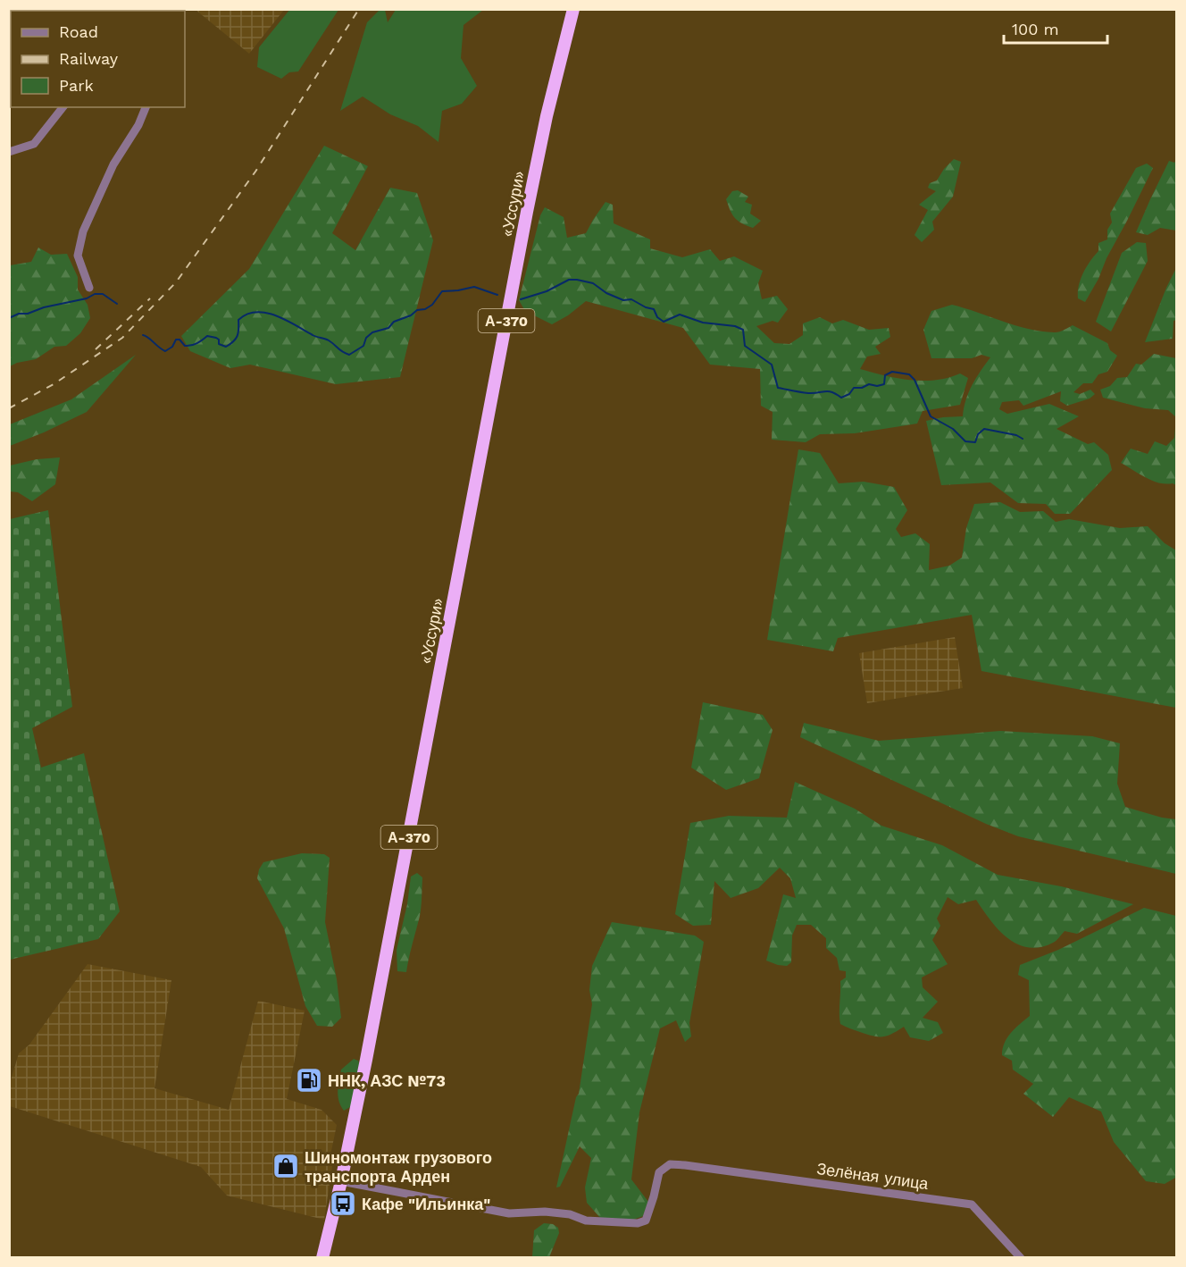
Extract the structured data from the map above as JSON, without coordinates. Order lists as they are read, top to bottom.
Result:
{
  "streets": {
    "highway": ["«Уссури»", "А-370"],
    "street": ["Зелёная улица"]
  },
  "crossings": [
    ["«Уссури»", "Зелёная улица"]
  ],
  "places": {
    "fuel station": ["ННК, АЗС №73"],
    "shop": ["Шиномонтаж грузового транспорта Арден"],
    "bus stop": ["Кафе \"Ильинка\""]
  },
  "legend": ["Road", "Railway", "Park"],
  "scale_bar": "100 m"
}
